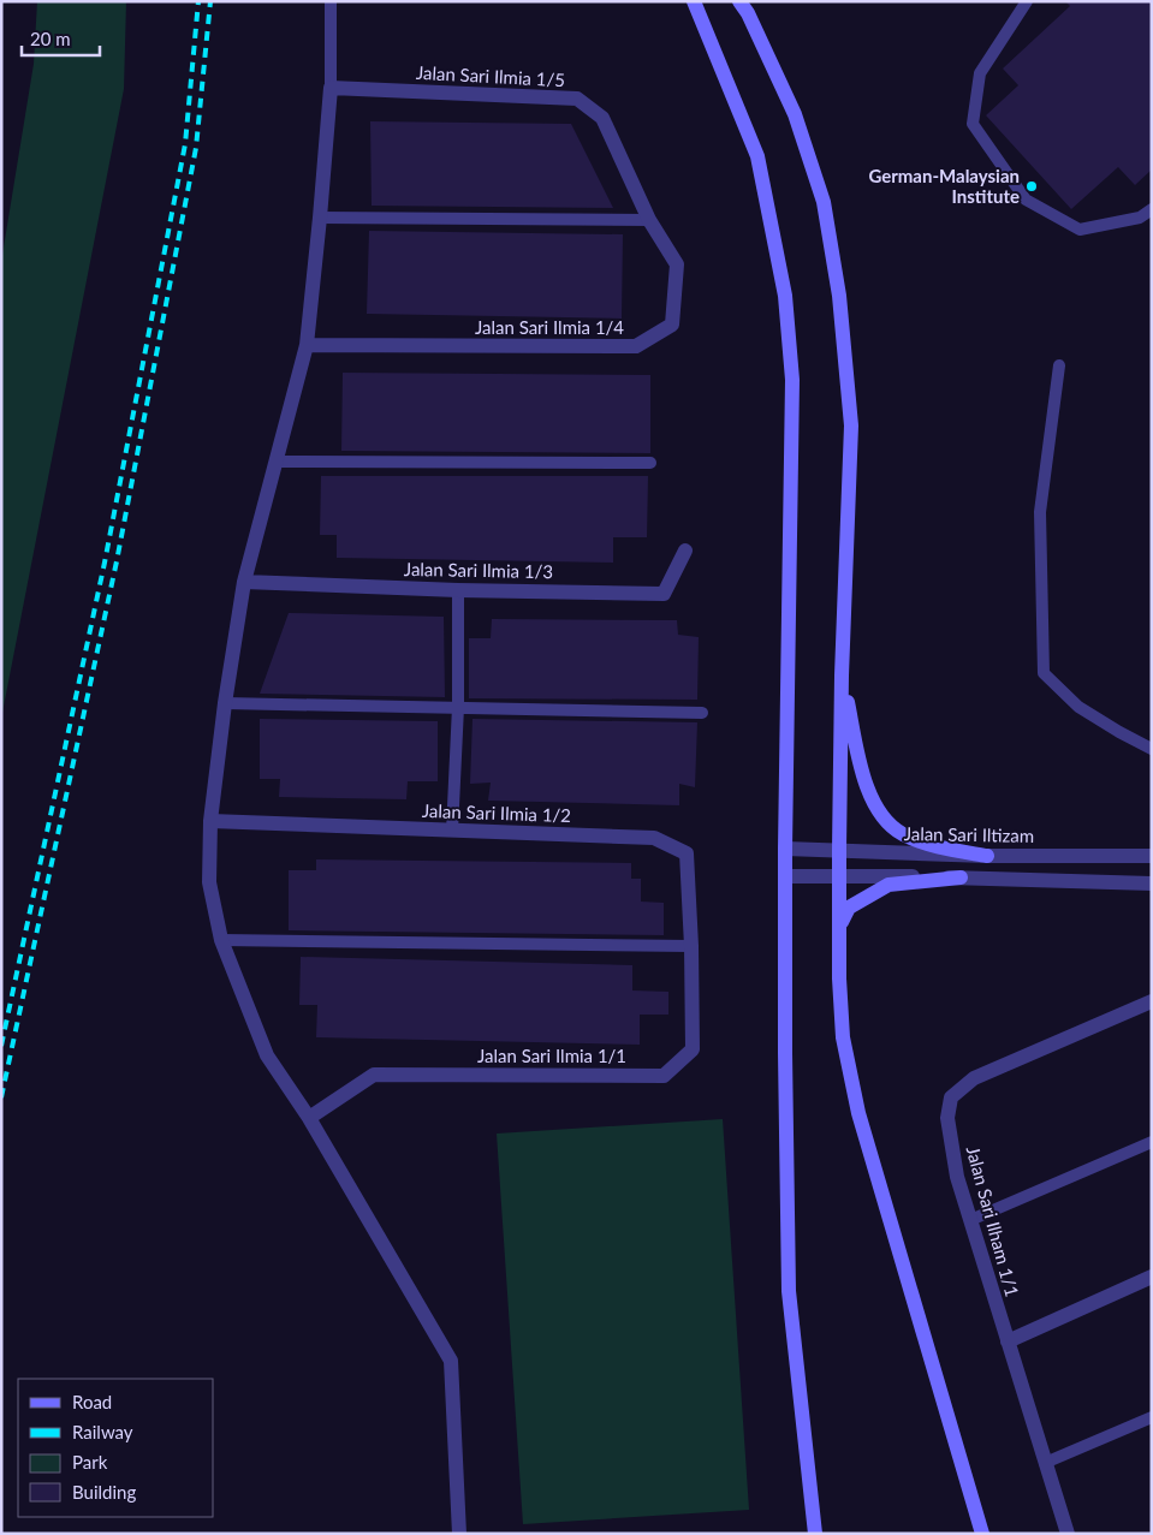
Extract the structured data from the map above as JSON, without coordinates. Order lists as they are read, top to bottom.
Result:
{
  "streets": {
    "street": [
      "Jalan Sari Ilmia 1/5",
      "Jalan Sari Ilmia 1/4",
      "Jalan Sari Ilmia 1/3",
      "Jalan Sari Ilmia 1/2",
      "Jalan Sari Iltizam",
      "Jalan Sari Ilmia 1/1",
      "Jalan Sari Ilham 1/1"
    ]
  },
  "crossings": [
    ["Jalan Sari Ilmia 1/5", "Jalan Sari Ilmia 1/4"],
    ["Jalan Sari Ilmia 1/2", "Jalan Sari Ilmia 1/1"]
  ],
  "places": ["German-Malaysian Institute"],
  "legend": [
    "Road",
    "Railway",
    "Park",
    "Building"
  ],
  "scale_bar": "20 m"
}
